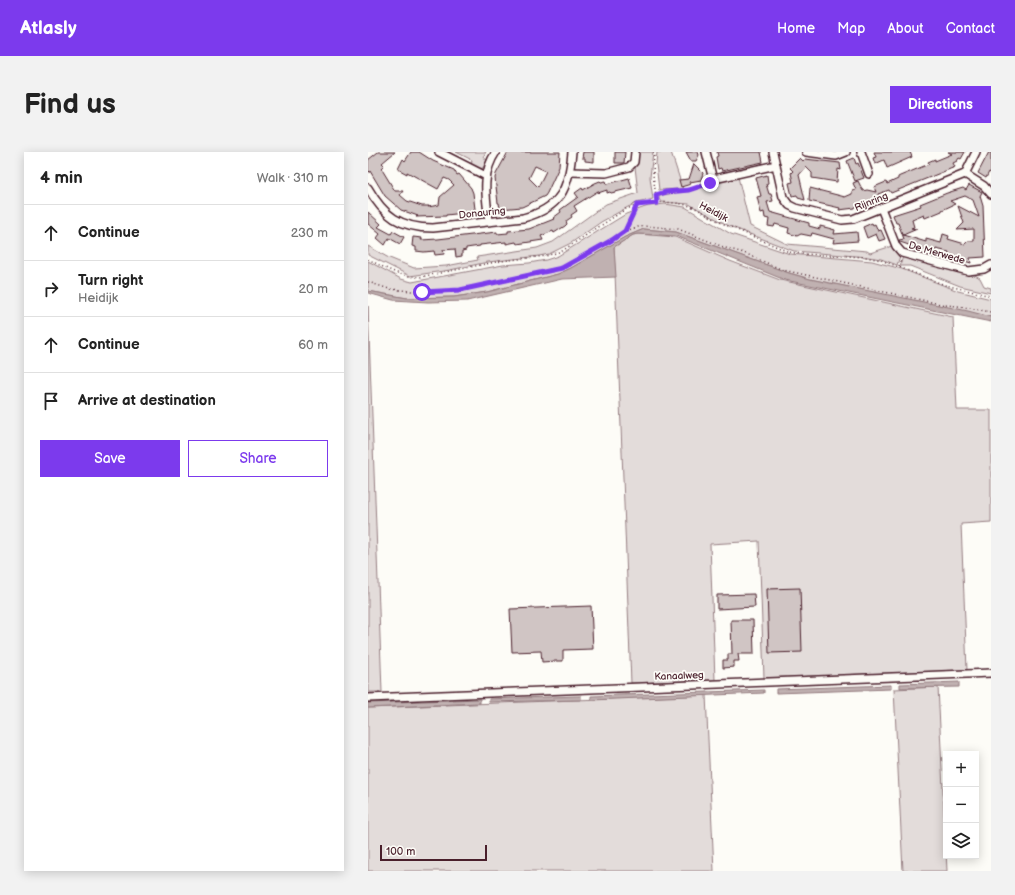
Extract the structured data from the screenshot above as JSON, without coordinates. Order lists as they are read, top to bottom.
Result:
{
  "streets": {
    "street": [
      "Rijnring",
      "Donauring",
      "De Merwede",
      "Kanaalweg"
    ],
    "path": ["Heidijk"]
  },
  "crossings": [
    ["Rijnring", "De Merwede"]
  ],
  "scale_bar": "100 m",
  "page": {
    "header": "Atlasly",
    "nav": [
      "Home",
      "Map",
      "About",
      "Contact"
    ],
    "buttons": [
      "Directions",
      ["Save", "Share"]
    ],
    "title": "Find us",
    "heading": ["4 min", "Walk · 310 m"],
    "list": [
      ["Continue", "230 m"],
      ["Turn right", "Heidijk", "20 m"],
      ["Continue", "60 m"],
      "Arrive at destination"
    ],
    "map_buttons": ["+", "−"],
    "scale": "100 m"
  }
}
